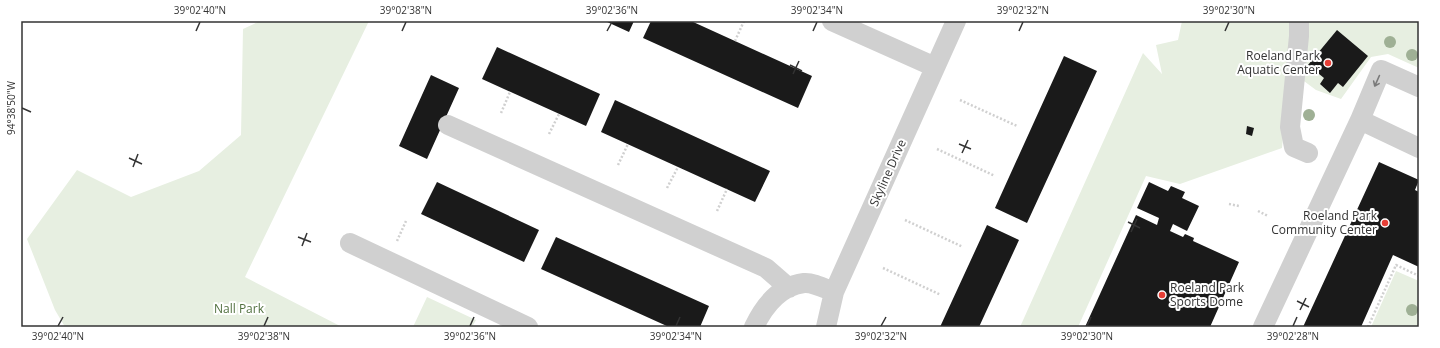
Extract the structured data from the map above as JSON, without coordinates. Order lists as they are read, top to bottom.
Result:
{
  "streets": {
    "street": ["Skyline Drive"]
  },
  "parks": ["Nall Park"],
  "places": ["Roeland Park Aquatic Center", "Roeland Park Community Center", "Roeland Park Sports Dome"],
  "coordinates": [
    "39°02'40\"N",
    "39°02'38\"N",
    "39°02'36\"N",
    "39°02'34\"N",
    "39°02'32\"N",
    "39°02'30\"N",
    "94°38'50\"W",
    "39°02'28\"N"
  ]
}
